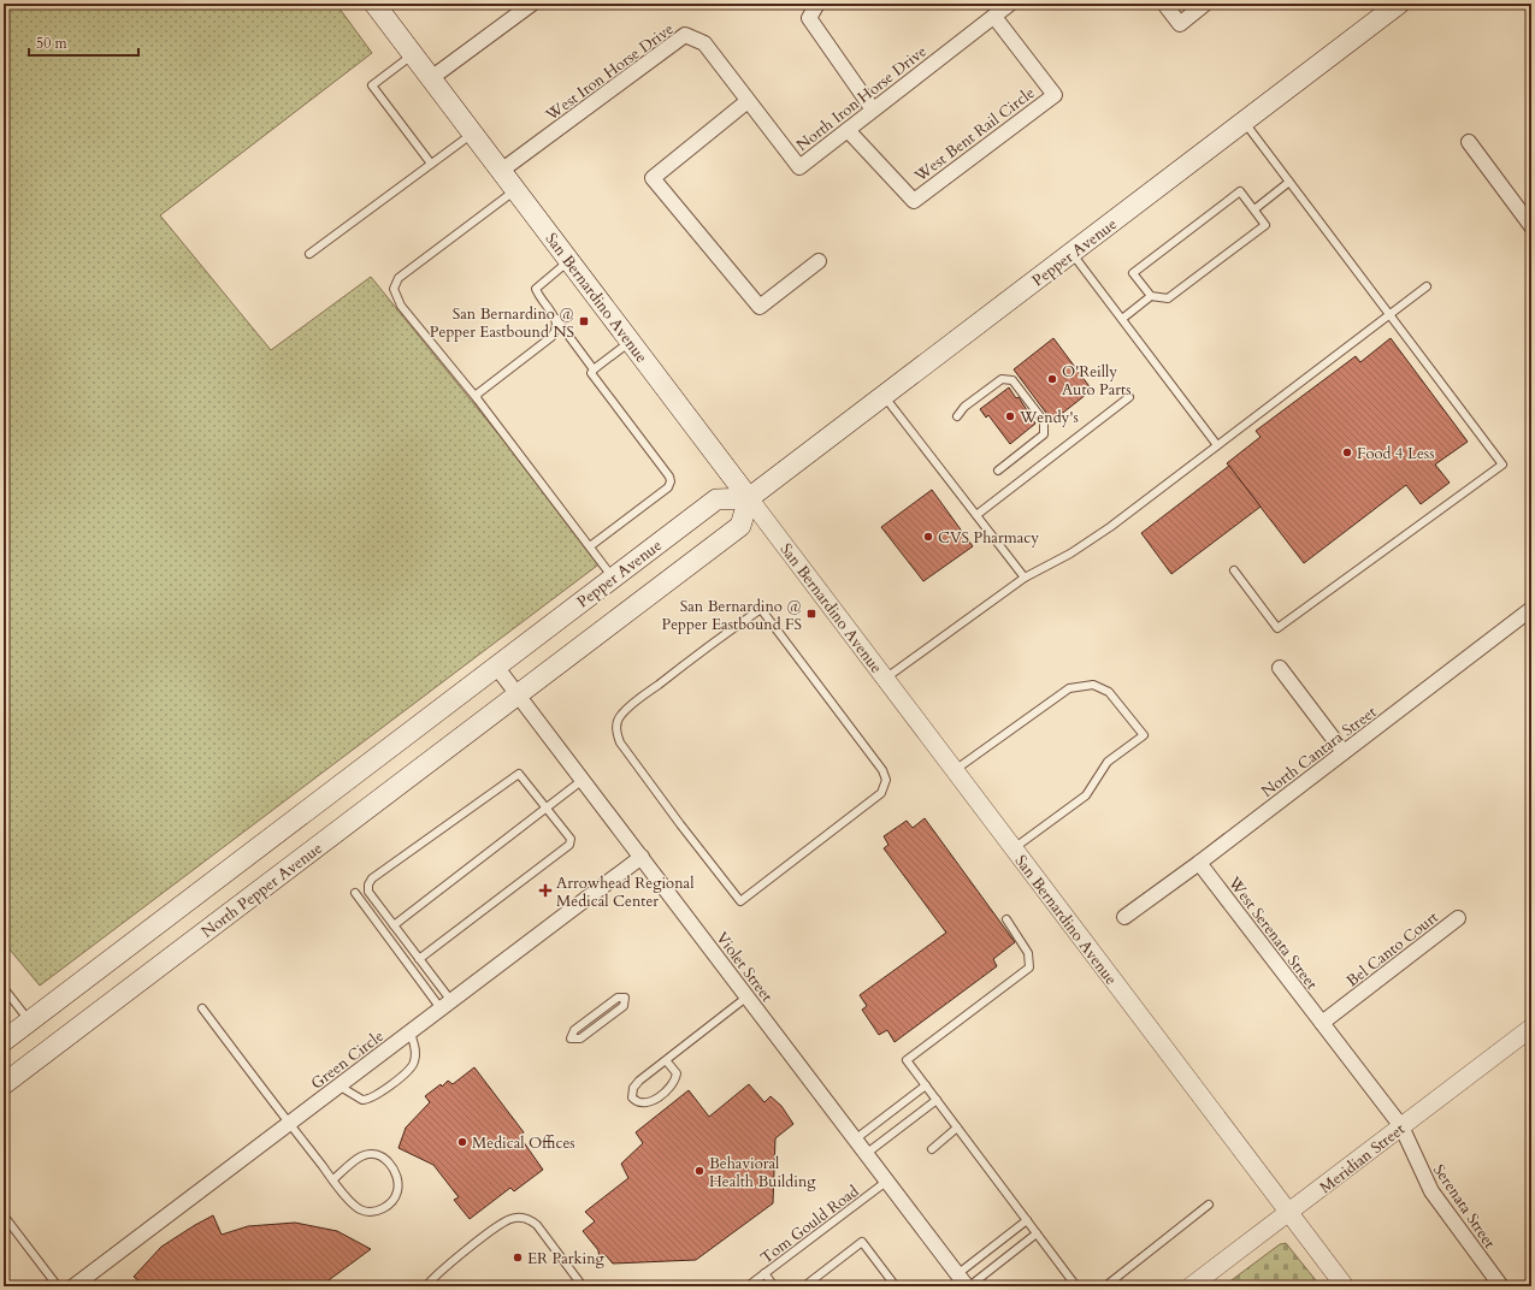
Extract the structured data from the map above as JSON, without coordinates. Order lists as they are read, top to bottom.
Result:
{
  "streets": {
    "main road": ["Pepper Avenue", "San Bernardino Avenue", "North Pepper Avenue"],
    "street": [
      "West Iron Horse Drive",
      "North Iron Horse Drive",
      "West Bent Rail Circle",
      "North Cantara Street",
      "West Serenata Street",
      "Bel Canto Court",
      "Violet Street",
      "Green Circle",
      "Meridian Street",
      "Serenata Street"
    ],
    "lane": ["Tom Gould Road"]
  },
  "crossings": [
    ["West Iron Horse Drive", "North Iron Horse Drive"],
    ["West Iron Horse Drive", "San Bernardino Avenue"],
    ["North Iron Horse Drive", "West Bent Rail Circle"],
    ["Pepper Avenue", "San Bernardino Avenue"],
    ["Pepper Avenue", "Violet Street"],
    ["San Bernardino Avenue", "Meridian Street"],
    ["North Cantara Street", "West Serenata Street"],
    ["North Pepper Avenue", "Violet Street"],
    ["West Serenata Street", "Bel Canto Court"],
    ["West Serenata Street", "Serenata Street"],
    ["Bel Canto Court", "Serenata Street"],
    ["Violet Street", "Green Circle"],
    ["Violet Street", "Tom Gould Road"],
    ["Meridian Street", "Serenata Street"]
  ],
  "places": {
    "transit": ["San Bernardino @ Pepper Eastbound NS", "San Bernardino @ Pepper Eastbound FS"],
    "other": [
      "O'Reilly Auto Parts",
      "Wendy's",
      "Food 4 Less",
      "CVS Pharmacy",
      "Medical Offices",
      "Behavioral Health Building",
      "ER Parking"
    ],
    "health": ["Arrowhead Regional Medical Center"]
  },
  "scale_bar": "50 m"
}
